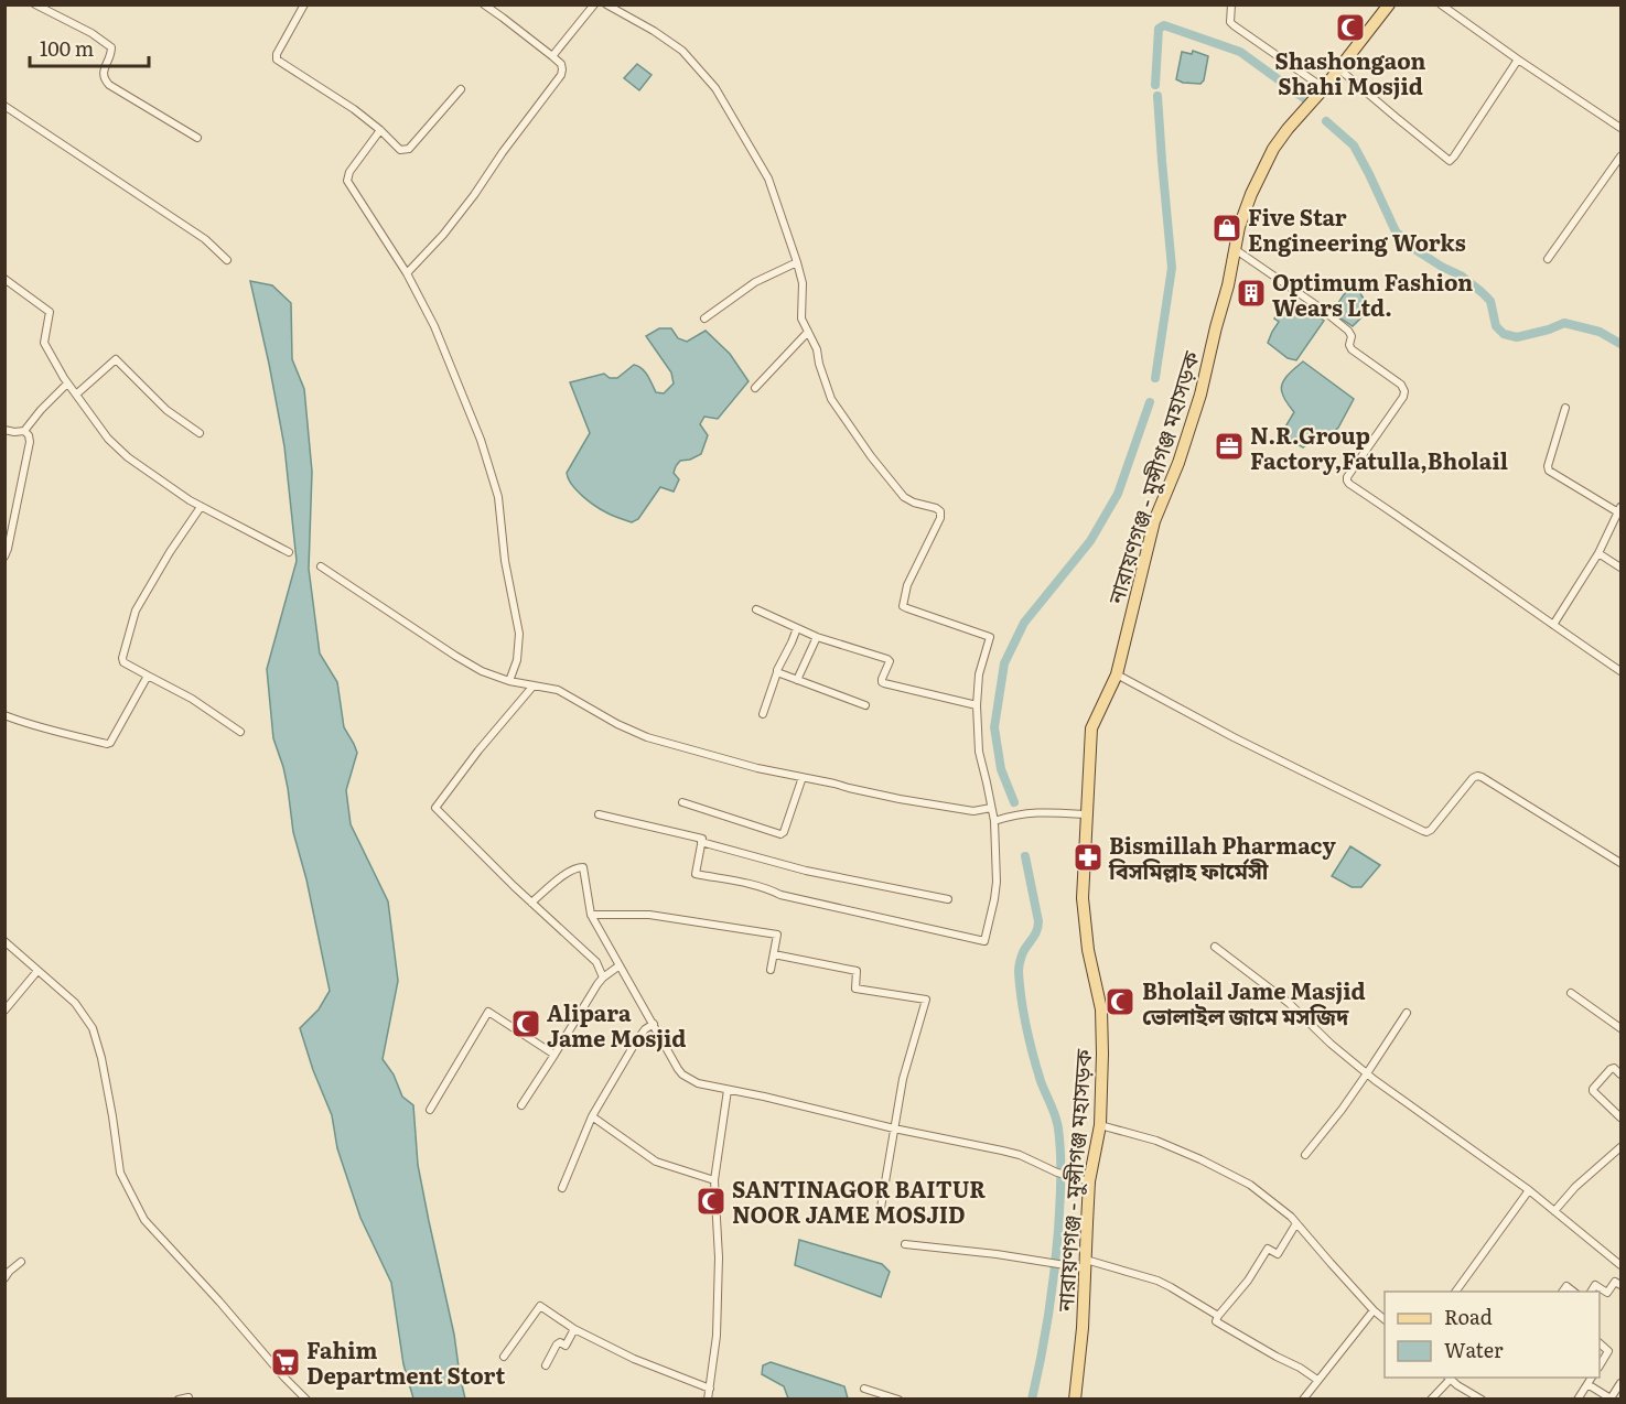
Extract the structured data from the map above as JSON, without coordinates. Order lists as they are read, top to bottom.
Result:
{
  "streets": {
    "main road": ["নারায়ণগঞ্জ - মুন্সীগঞ্জ মহাসড়ক"]
  },
  "places": {
    "mosque": [
      "Shashongaon Shahi Mosjid",
      "Bholail Jame Masjid ভোলাইল জামে মসজিদ",
      "Alipara Jame Mosjid",
      "SANTINAGOR BAITUR NOOR JAME MOSJID"
    ],
    "shop": ["Five Star Engineering Works"],
    "building": ["Optimum Fashion Wears Ltd."],
    "office": ["N.R.Group Factory,Fatulla,Bholail"],
    "pharmacy": ["Bismillah Pharmacy বিসমিল্লাহ ফার্মেসী"],
    "supermarket": ["Fahim Department Stort"]
  },
  "legend": ["Road", "Water"],
  "scale_bar": "100 m"
}
